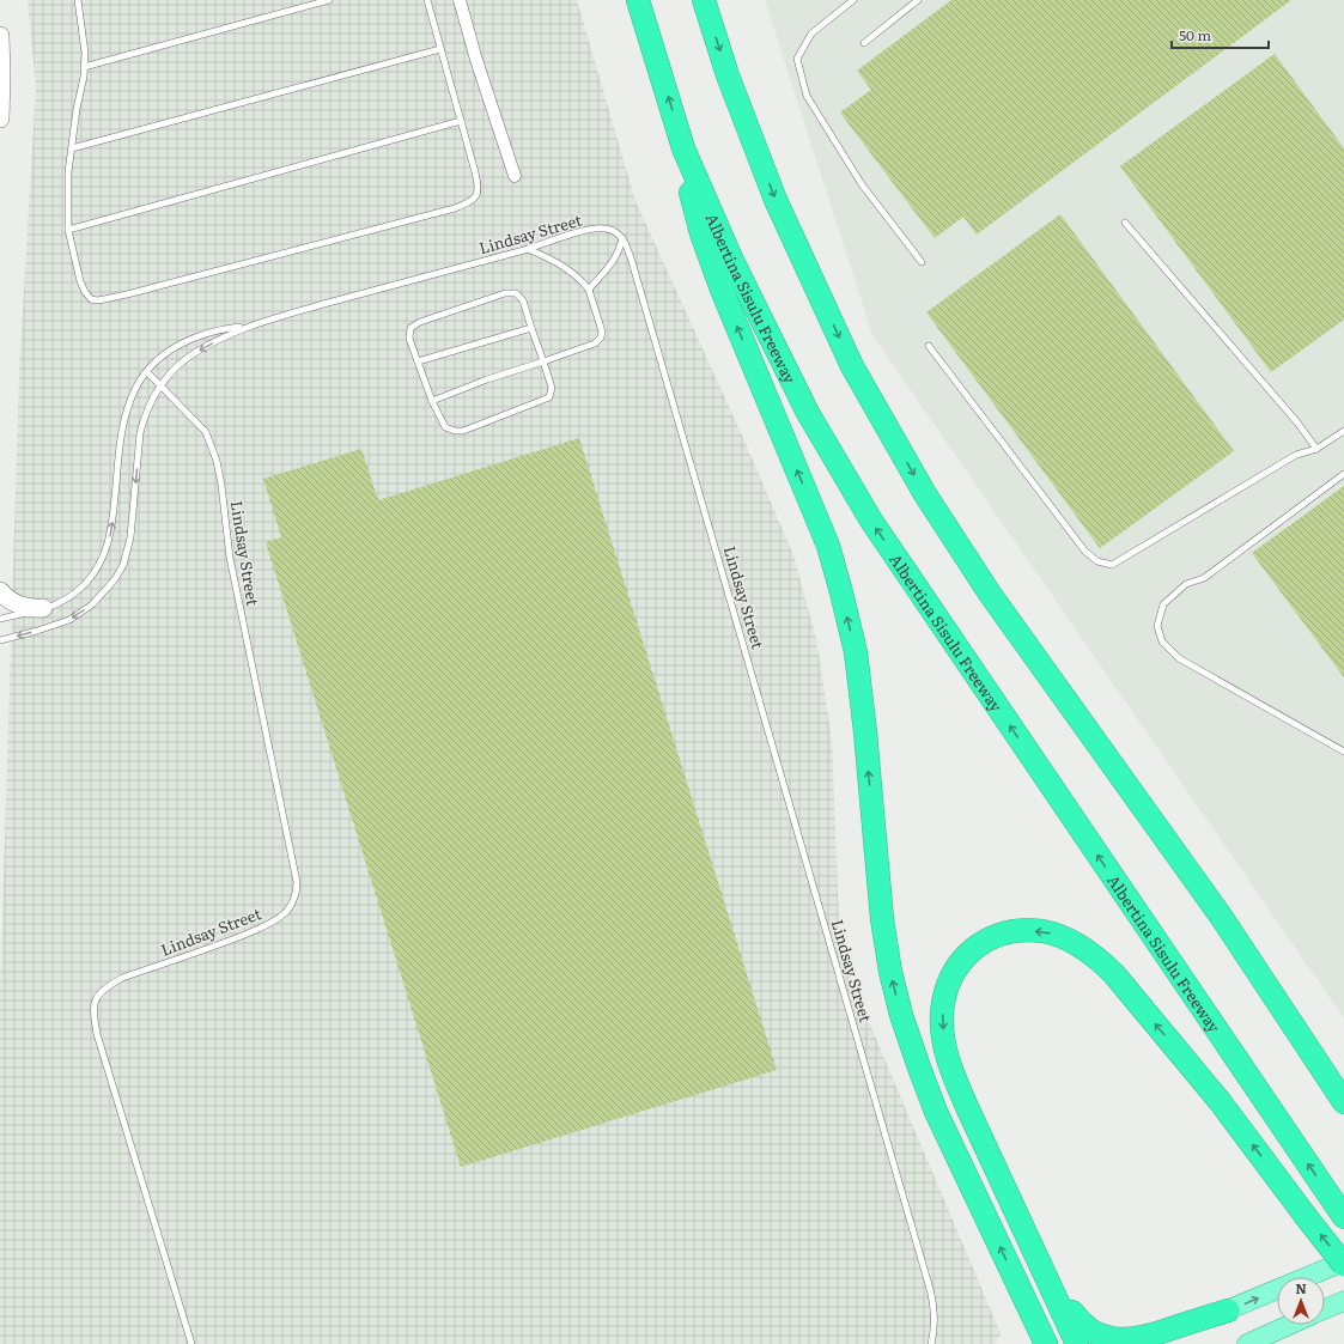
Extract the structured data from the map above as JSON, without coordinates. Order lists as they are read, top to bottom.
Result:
{
  "streets": {
    "highway": ["Albertina Sisulu Freeway"],
    "lane": ["Lindsay Street"]
  },
  "scale_bar": "50 m",
  "north": "top"
}
